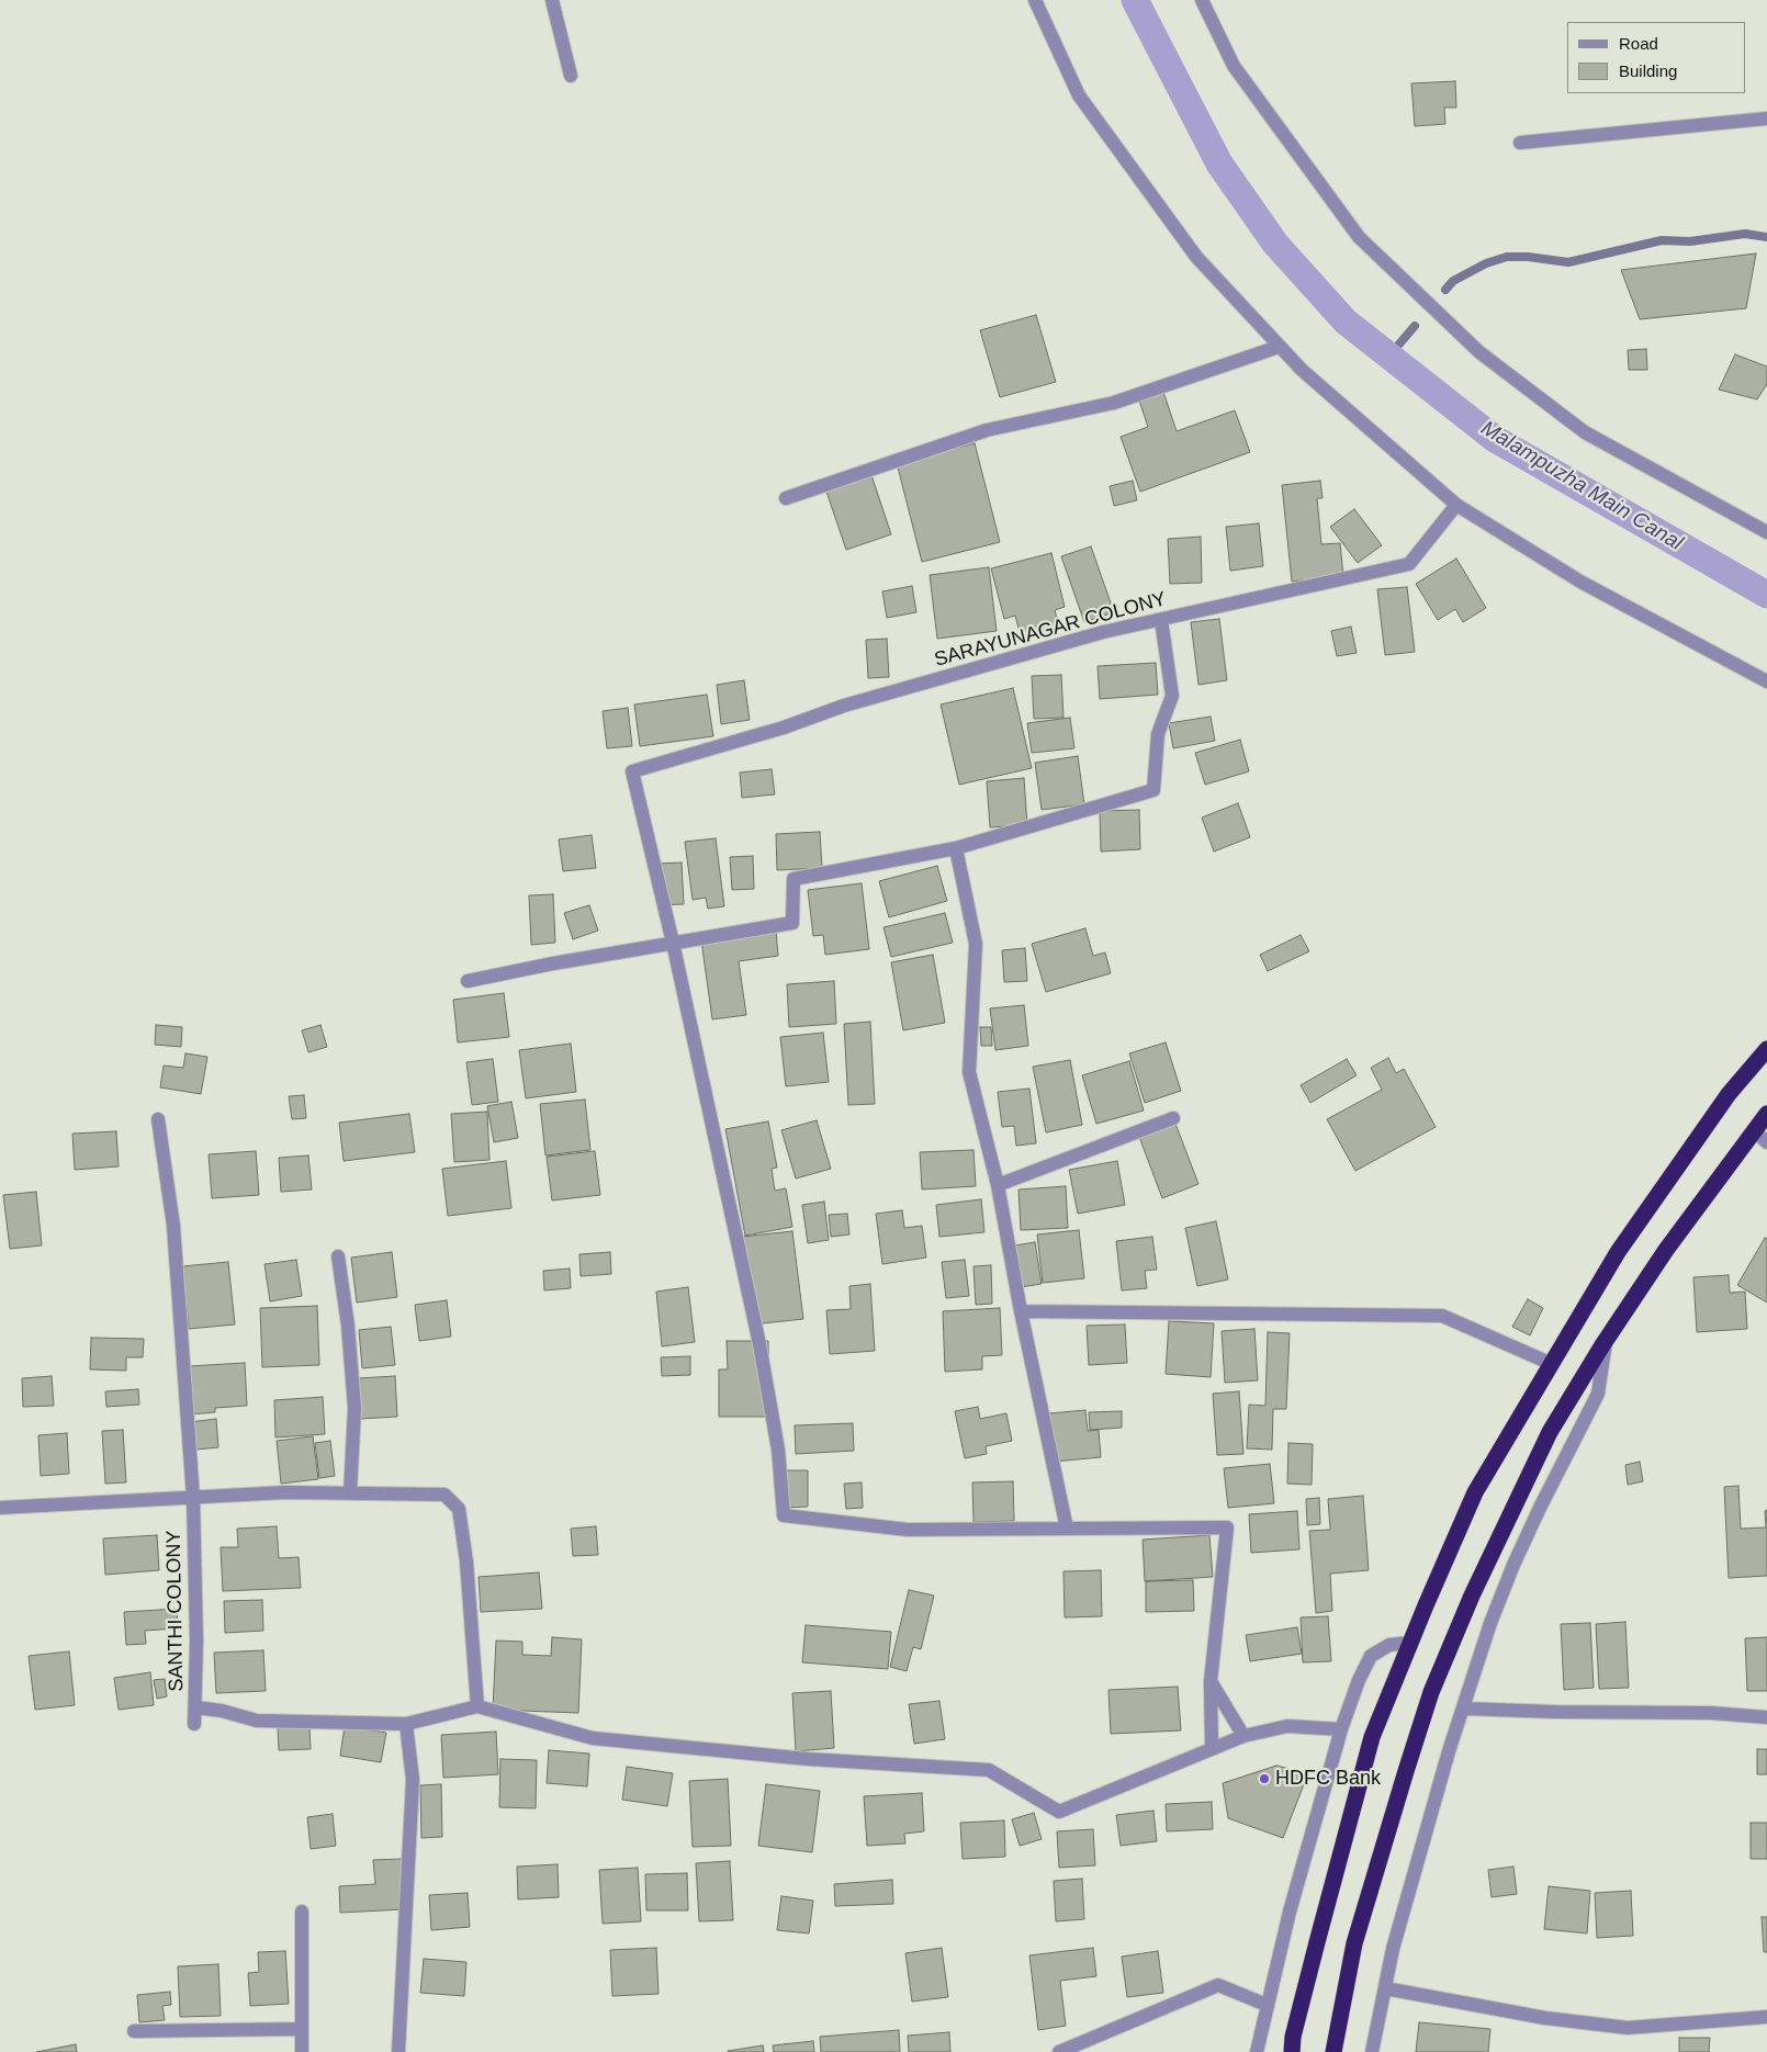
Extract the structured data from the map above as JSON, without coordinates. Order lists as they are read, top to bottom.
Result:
{
  "streets": {
    "street": ["SARAYUNAGAR COLONY", "SANTHI COLONY"]
  },
  "water": ["Malampuzha Main Canal"],
  "places": ["HDFC Bank"],
  "legend": ["Road", "Building"]
}
